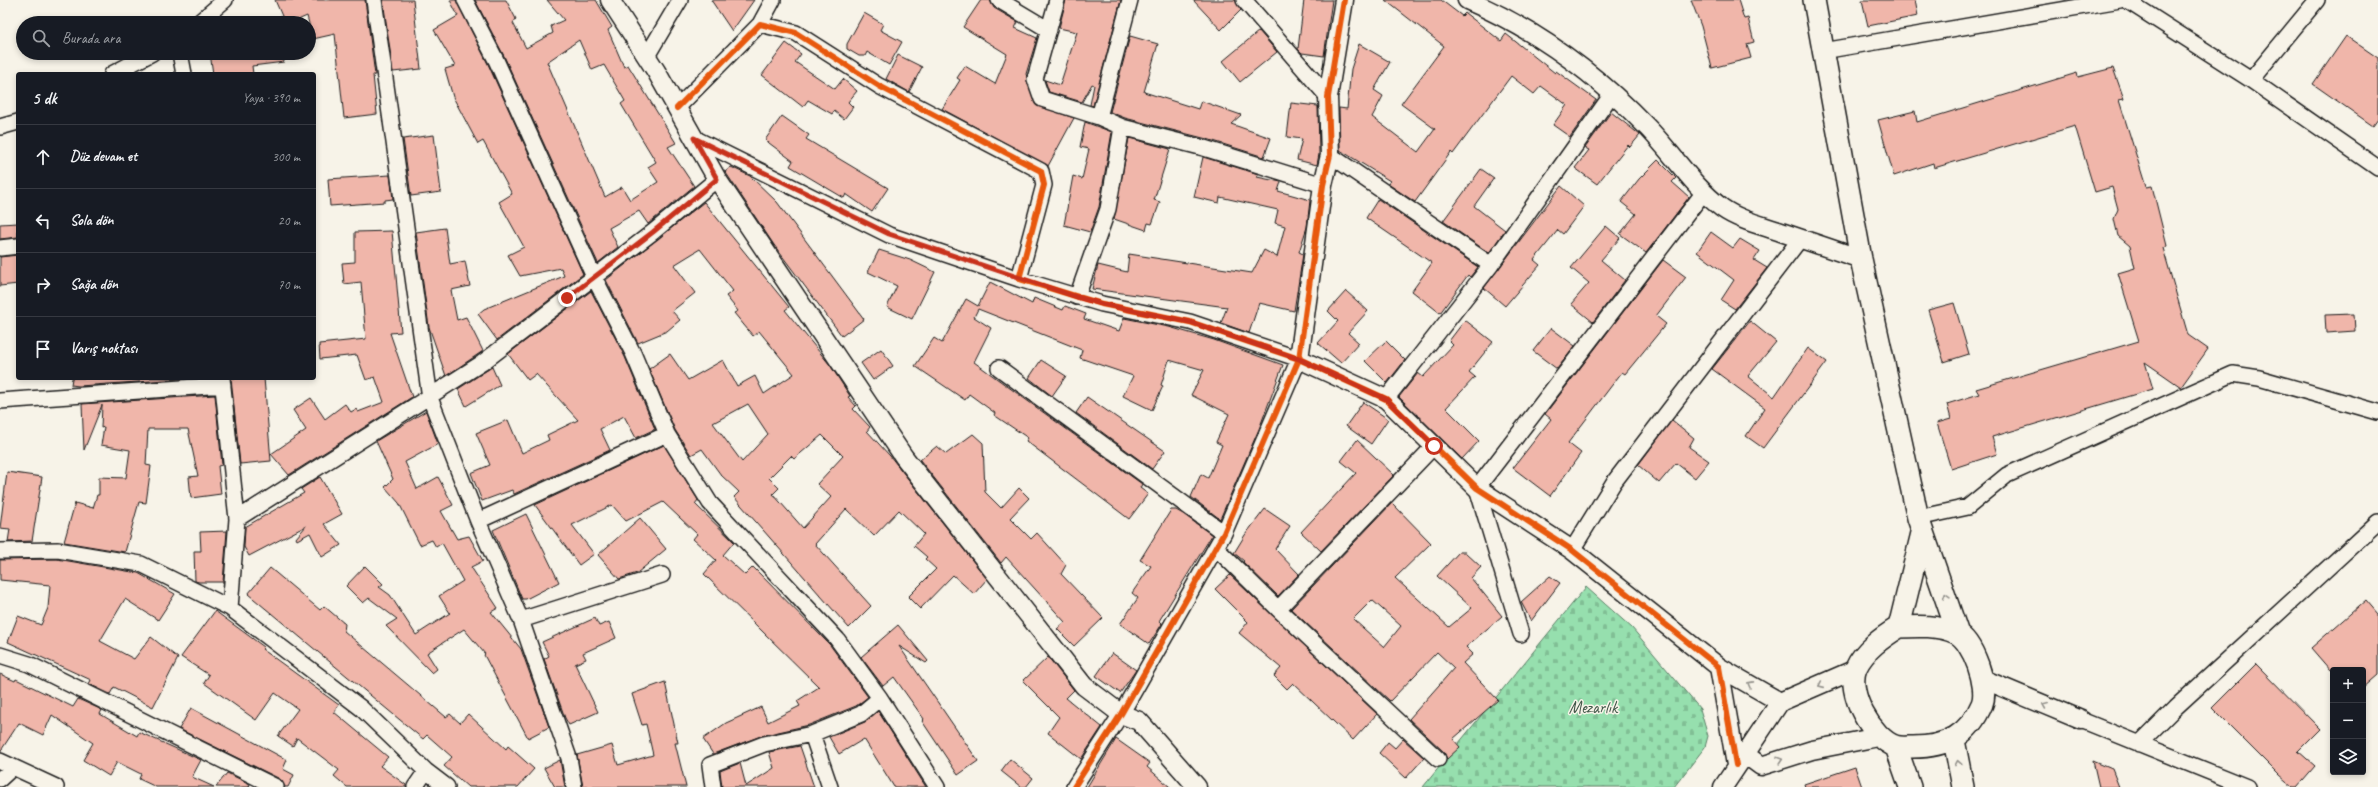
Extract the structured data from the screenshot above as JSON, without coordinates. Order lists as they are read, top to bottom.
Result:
{
  "parks": ["Mezarlık"],
  "page": {
    "search": "Burada ara",
    "heading": ["5 dk", "Yaya · 390 m"],
    "list": [
      ["Düz devam et", "300 m"],
      ["Sola dön", "20 m"],
      ["Sağa dön", "70 m"],
      "Varış noktası"
    ],
    "map_buttons": ["+", "−"]
  }
}
